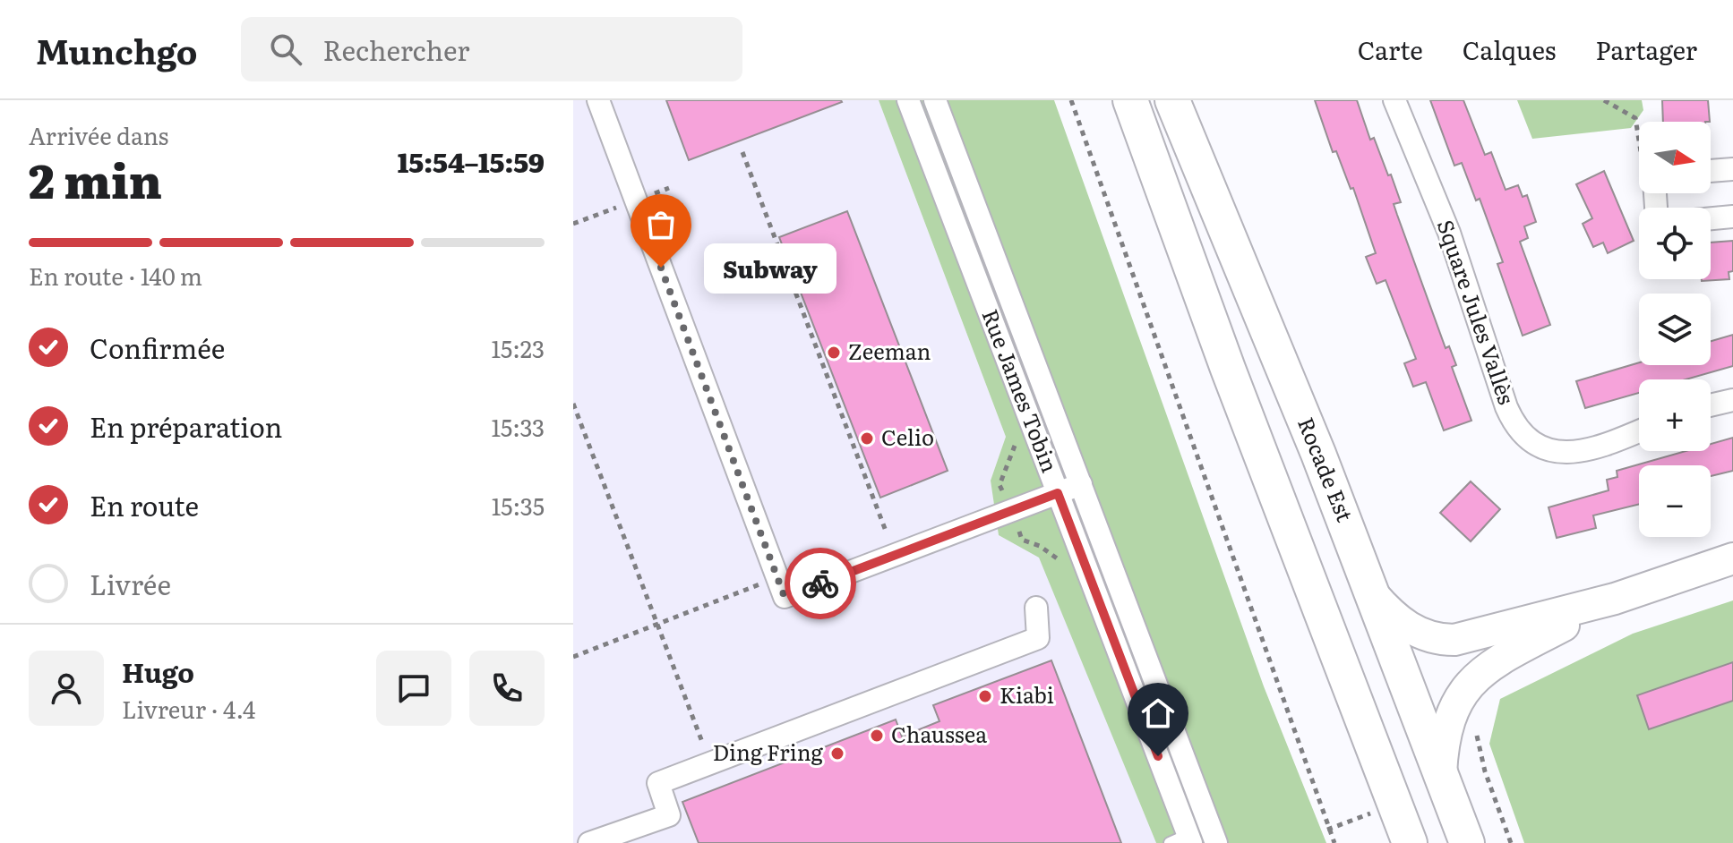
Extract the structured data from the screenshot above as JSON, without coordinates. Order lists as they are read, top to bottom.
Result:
{
  "streets": {
    "main road": ["Rocade Est"],
    "street": ["Square Jules Vallès", "Rue James Tobin"]
  },
  "places": [
    "Subway",
    "Zeeman",
    "Celio",
    "Kiabi",
    "Chaussea",
    "Ding Fring"
  ],
  "north": "right",
  "page": {
    "header": "Munchgo",
    "search": "Rechercher",
    "nav": ["Carte", "Calques", "Partager"],
    "heading": ["2 min", "Arrivée dans", "15:54–15:59"],
    "panel": ["Hugo", "Livreur · 4.4"],
    "map_buttons": ["+", "−"],
    "bar": "En route · 140 m",
    "bubble": "Subway",
    "list": [
      ["Confirmée", "15:23"],
      ["En préparation", "15:33"],
      ["En route", "15:35"],
      "Livrée"
    ]
  }
}
